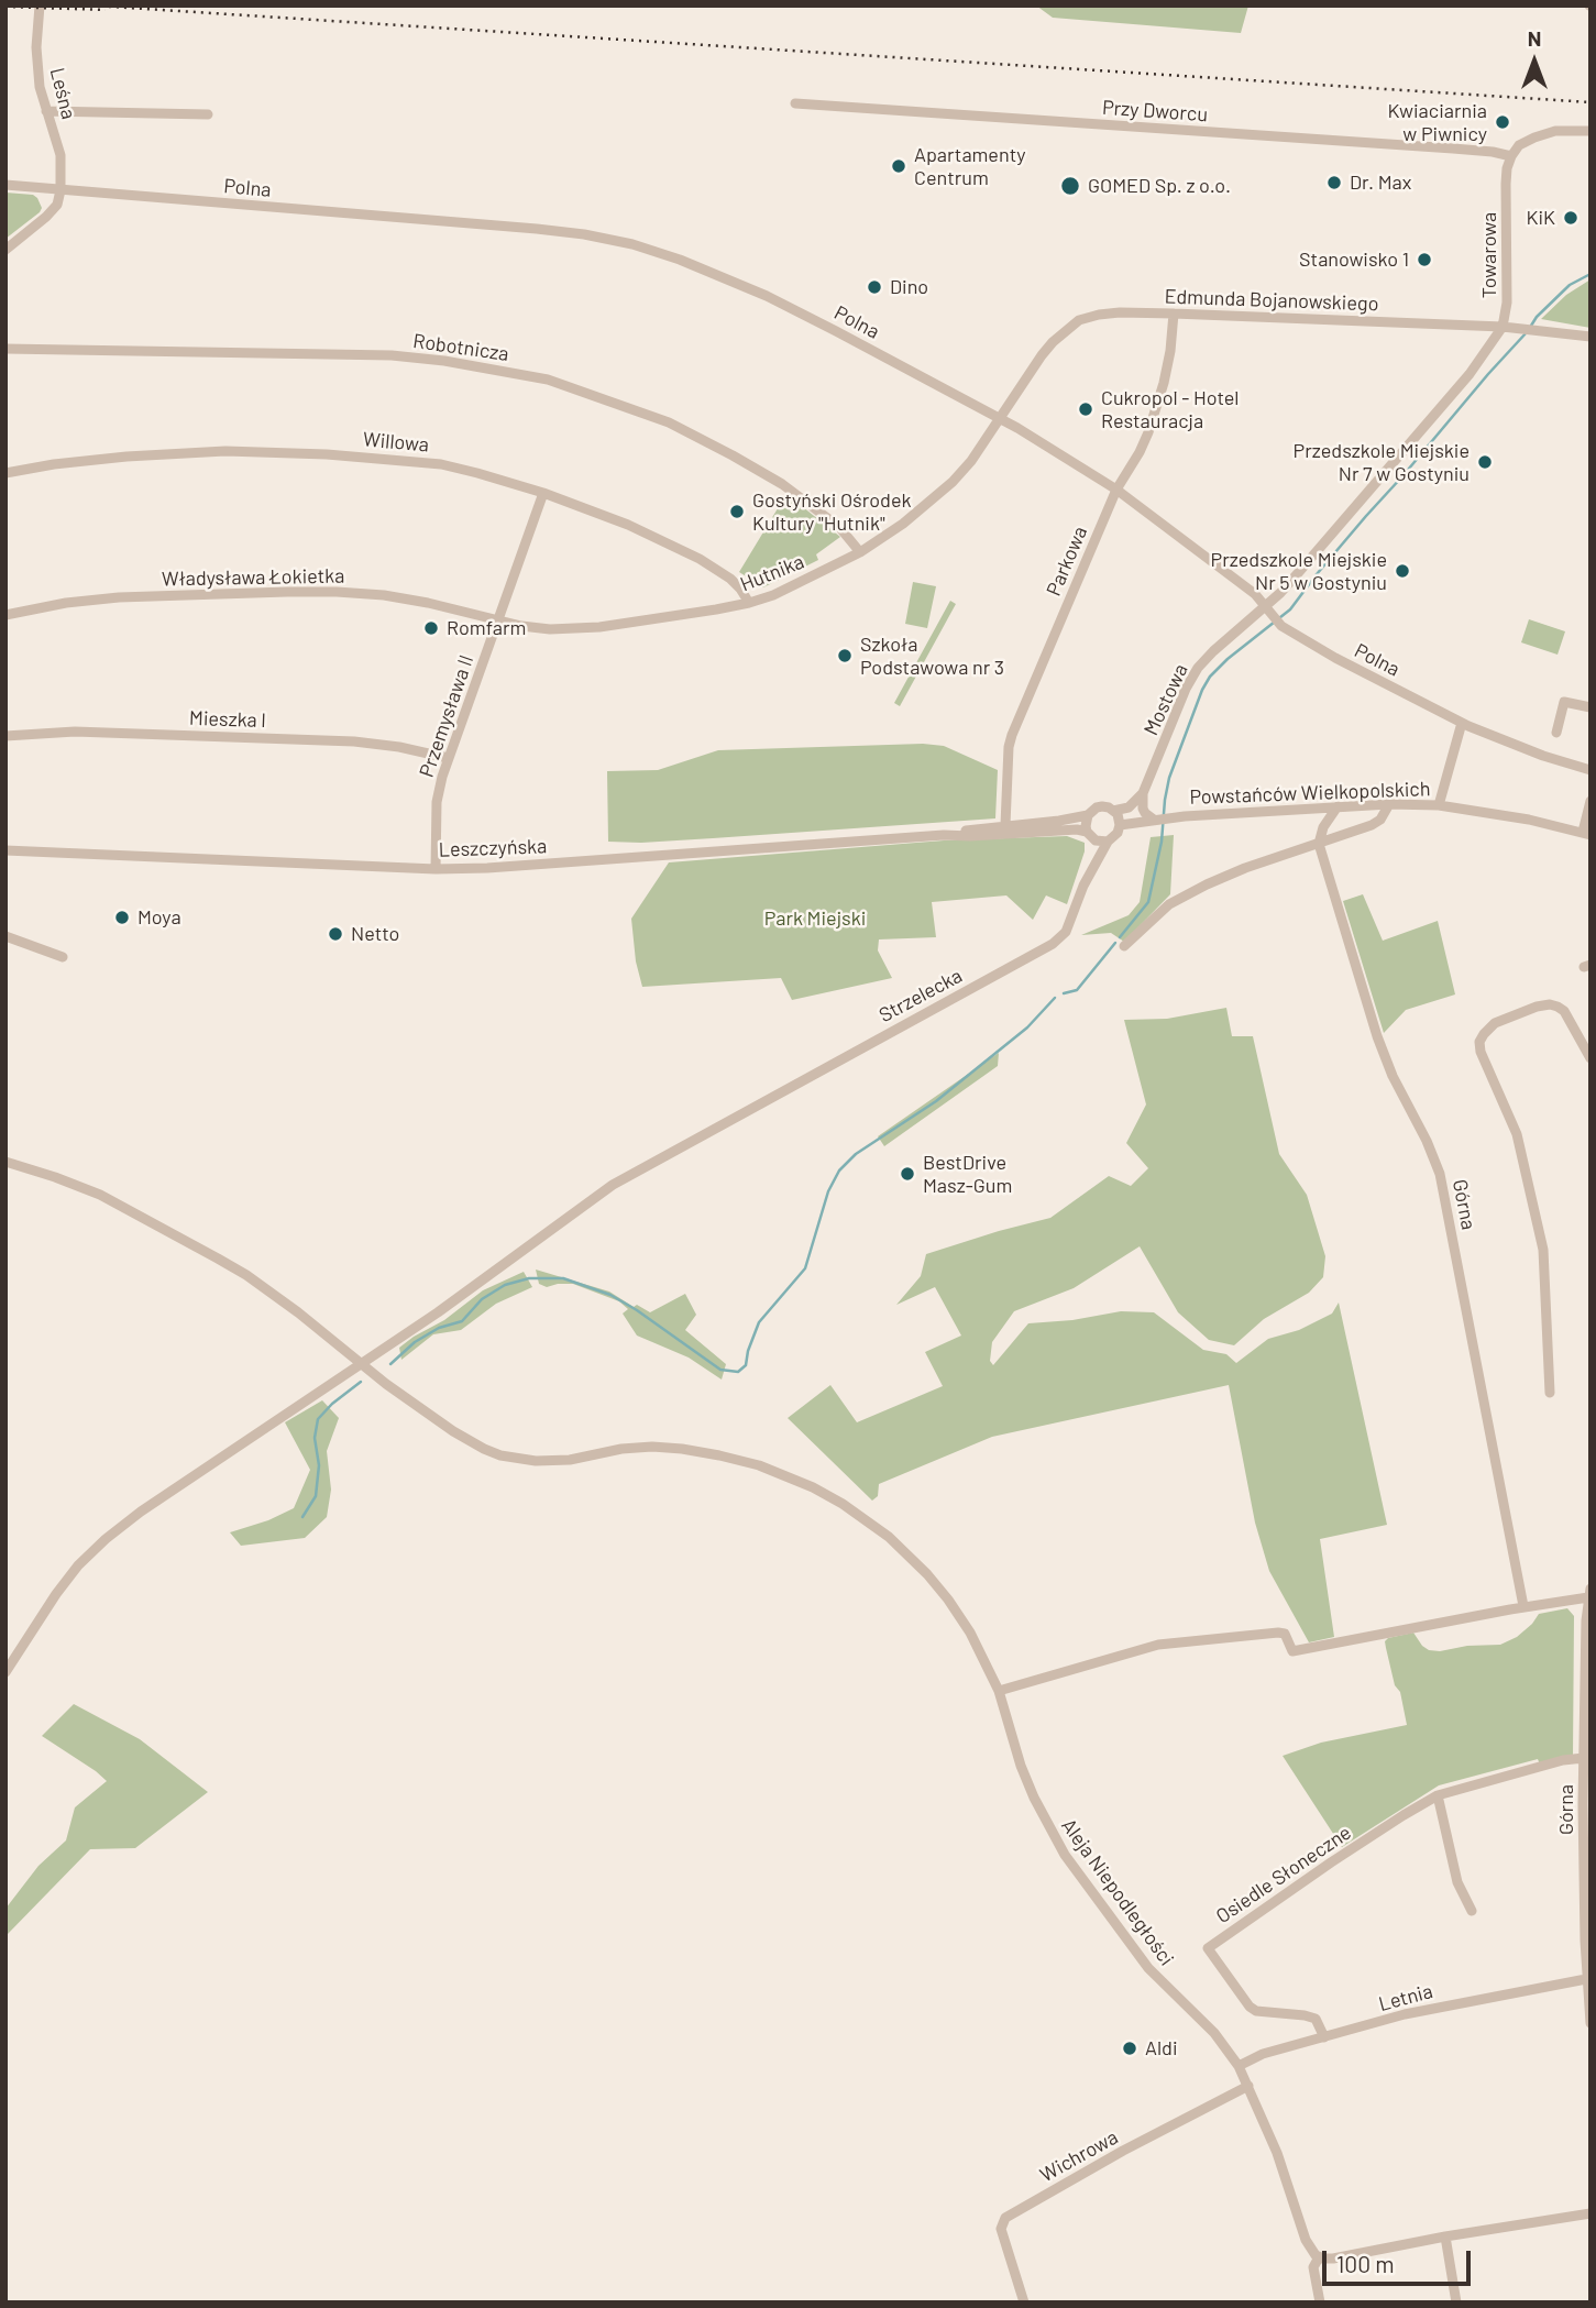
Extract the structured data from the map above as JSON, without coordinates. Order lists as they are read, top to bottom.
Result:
{
  "streets": {
    "street": [
      "Leśna",
      "Przy Dworcu",
      "Polna",
      "Towarowa",
      "Edmunda Bojanowskiego",
      "Robotnicza",
      "Willowa",
      "Parkowa",
      "Hutnika",
      "Władysława Łokietka",
      "Mostowa",
      "Przemysława II",
      "Mieszka I",
      "Powstańców Wielkopolskich",
      "Leszczyńska",
      "Strzelecka",
      "Górna",
      "Osiedle Słoneczne",
      "Aleja Niepodległości",
      "Letnia",
      "Wichrowa"
    ]
  },
  "crossings": [
    ["Leśna", "Polna"],
    ["Przy Dworcu", "Towarowa"],
    ["Polna", "Edmunda Bojanowskiego"],
    ["Polna", "Parkowa"],
    ["Polna", "Hutnika"],
    ["Polna", "Mostowa"],
    ["Towarowa", "Edmunda Bojanowskiego"],
    ["Towarowa", "Mostowa"],
    ["Edmunda Bojanowskiego", "Parkowa"],
    ["Edmunda Bojanowskiego", "Hutnika"],
    ["Edmunda Bojanowskiego", "Mostowa"],
    ["Robotnicza", "Hutnika"],
    ["Willowa", "Hutnika"],
    ["Willowa", "Przemysława II"],
    ["Parkowa", "Leszczyńska"],
    ["Hutnika", "Władysława Łokietka"],
    ["Hutnika", "Przemysława II"],
    ["Władysława Łokietka", "Przemysława II"],
    ["Przemysława II", "Mieszka I"],
    ["Przemysława II", "Leszczyńska"],
    ["Powstańców Wielkopolskich", "Leszczyńska"],
    ["Powstańców Wielkopolskich", "Strzelecka"],
    ["Leszczyńska", "Strzelecka"],
    ["Strzelecka", "Aleja Niepodległości"],
    ["Górna", "Osiedle Słoneczne"],
    ["Górna", "Letnia"],
    ["Osiedle Słoneczne", "Letnia"],
    ["Aleja Niepodległości", "Letnia"],
    ["Aleja Niepodległości", "Wichrowa"]
  ],
  "parks": ["Park Miejski"],
  "places": [
    "Kwiaciarnia w Piwnicy",
    "Apartamenty Centrum",
    "Dr. Max",
    "GOMED Sp. z o.o.",
    "KiK",
    "Stanowisko 1",
    "Dino",
    "Cukropol - Hotel Restauracja",
    "Przedszkole Miejskie Nr 7 w Gostyniu",
    "Gostyński Ośrodek Kultury \"Hutnik\"",
    "Przedszkole Miejskie Nr 5 w Gostyniu",
    "Romfarm",
    "Szkoła Podstawowa nr 3",
    "Moya",
    "Netto",
    "BestDrive Masz-Gum",
    "Aldi"
  ],
  "scale_bar": "100 m",
  "north": "top"
}
